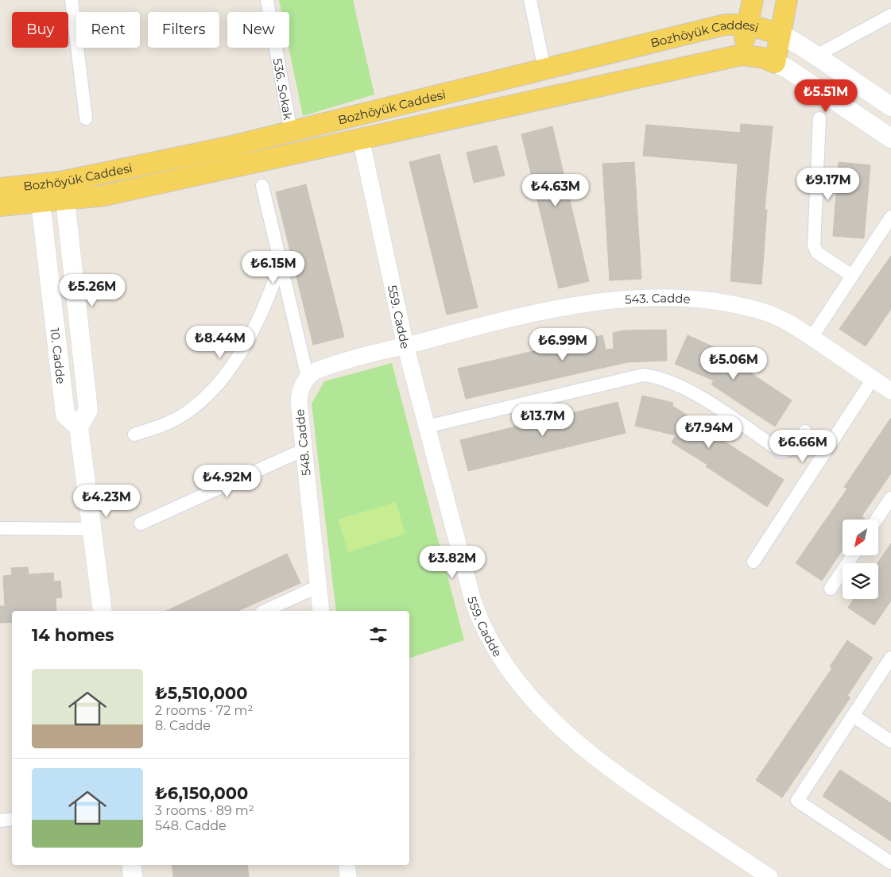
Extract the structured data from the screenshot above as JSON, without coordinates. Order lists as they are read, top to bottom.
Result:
{
  "streets": {
    "main road": ["Bozhöyük Caddesi", "10. Cadde"],
    "street": [
      "536. Sokak",
      "543. Cadde",
      "559. Cadde",
      "548. Cadde"
    ]
  },
  "crossings": [
    ["Bozhöyük Caddesi", "536. Sokak"],
    ["Bozhöyük Caddesi", "559. Cadde"],
    ["Bozhöyük Caddesi", "10. Cadde"],
    ["543. Cadde", "559. Cadde"]
  ],
  "north": "bottom left",
  "page": {
    "chip": [
      "Buy",
      "Rent",
      "Filters",
      "New"
    ],
    "price": [
      "₺5.51M",
      "₺9.17M",
      "₺4.63M",
      "₺6.15M",
      "₺5.26M",
      "₺8.44M",
      "₺6.99M",
      "₺5.06M",
      "₺13.7M",
      "₺7.94M",
      "₺6.66M",
      "₺4.92M",
      "₺4.23M",
      "₺3.82M"
    ],
    "heading": "14 homes",
    "list": [
      {
        "name": "₺5,510,000",
        "note": "2 rooms · 72 m² · 8. Cadde"
      },
      {
        "name": "₺6,150,000",
        "note": "3 rooms · 89 m² · 548. Cadde"
      }
    ]
  }
}
